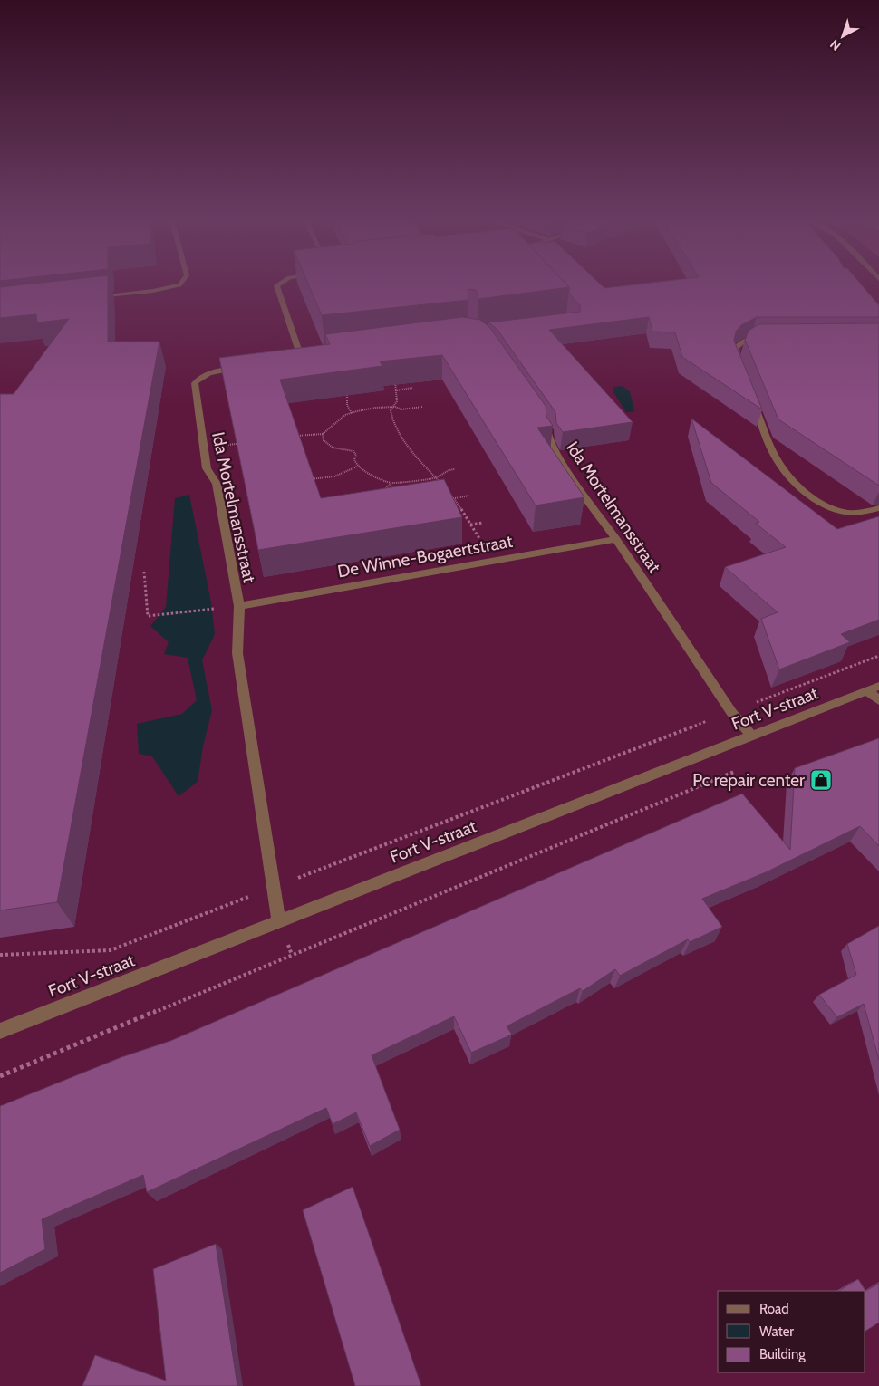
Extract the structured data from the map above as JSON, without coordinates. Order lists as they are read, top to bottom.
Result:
{
  "streets": {
    "street": ["Ida Mortelmansstraat", "De Winne-Bogaertstraat", "Fort V-straat"]
  },
  "crossings": [
    ["Ida Mortelmansstraat", "De Winne-Bogaertstraat"],
    ["Ida Mortelmansstraat", "Fort V-straat"]
  ],
  "places": {
    "shop": ["Pc repair center"]
  },
  "legend": ["Road", "Water", "Building"],
  "north": "bottom left"
}
